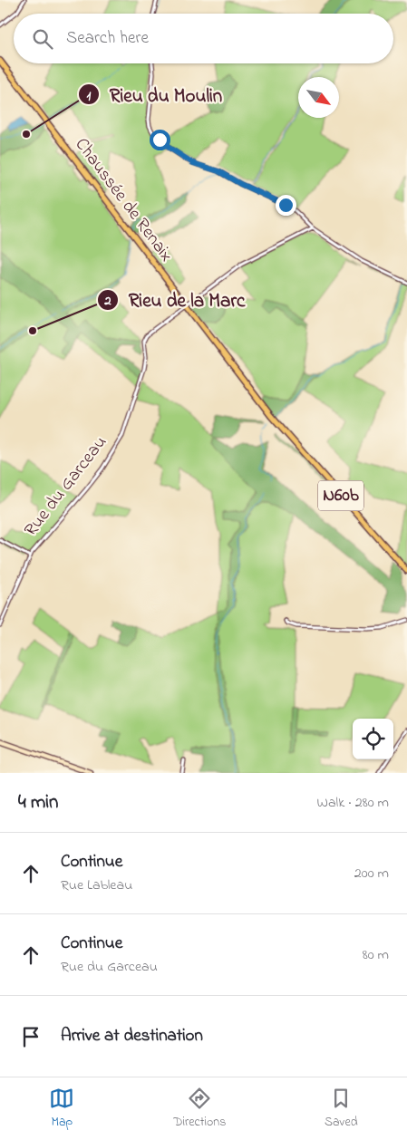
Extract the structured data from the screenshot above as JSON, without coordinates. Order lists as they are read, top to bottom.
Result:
{
  "streets": {
    "main road": ["Chaussée de Renaix", "N60b"],
    "street": ["Rue du Garceau"]
  },
  "crossings": [
    ["Chaussée de Renaix", "Rue du Garceau"]
  ],
  "places": ["Rieu du Moulin", "Rieu de la Marc"],
  "north": "bottom right",
  "page": {
    "search": "Search here",
    "heading": ["4 min", "Walk · 280 m"],
    "list": [
      ["Continue", "Rue Lableau", "200 m"],
      ["Continue", "Rue du Garceau", "80 m"],
      "Arrive at destination"
    ],
    "nav": ["Map", "Directions", "Saved"]
  }
}
